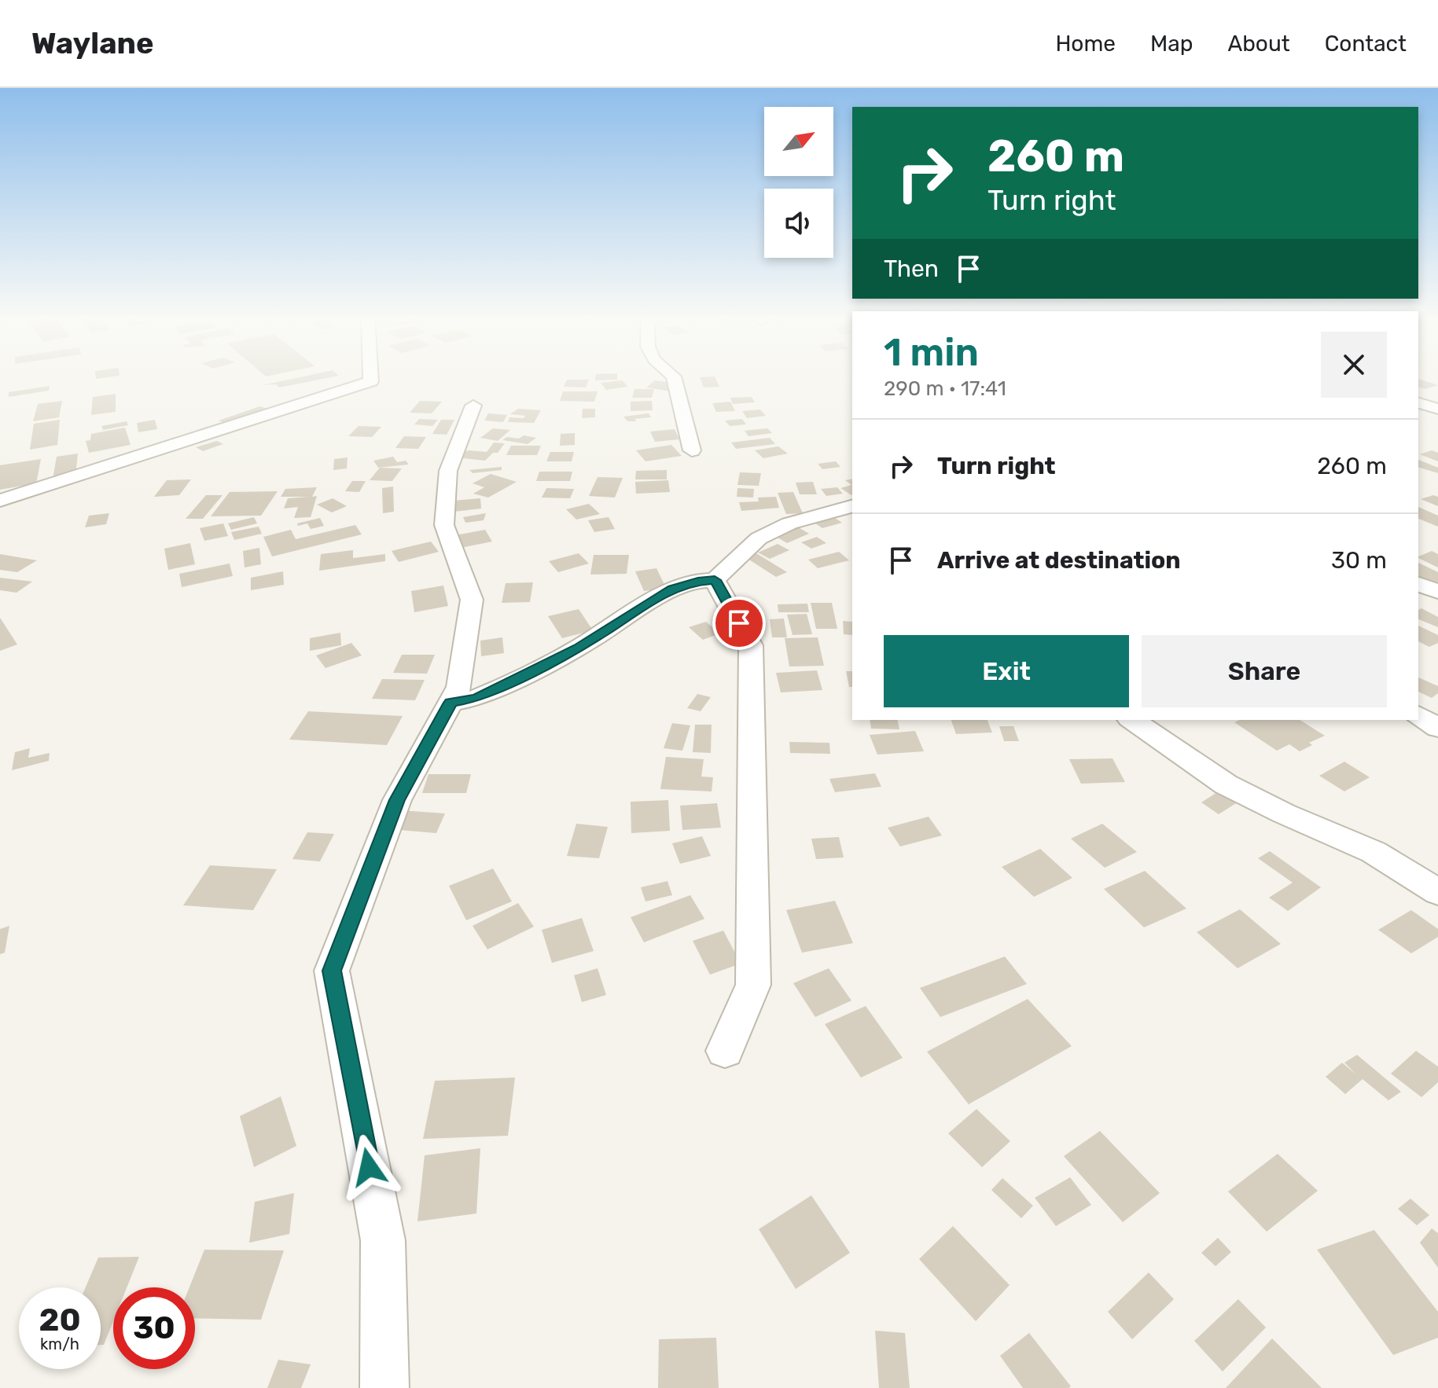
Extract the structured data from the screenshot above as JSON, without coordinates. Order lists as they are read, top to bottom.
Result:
{
  "north": "top right",
  "page": {
    "header": "Waylane",
    "nav": [
      "Home",
      "Map",
      "About",
      "Contact"
    ],
    "turn": ["260 m", "Turn right"],
    "then": "Then",
    "heading": ["1 min", "290 m · 17:41"],
    "list": [
      {
        "name": "Turn right",
        "value": "260 m"
      },
      {
        "name": "Arrive at destination",
        "value": "30 m"
      }
    ],
    "buttons": ["Exit", "Share"],
    "speed": "20 km/h",
    "limit": "30"
  }
}
